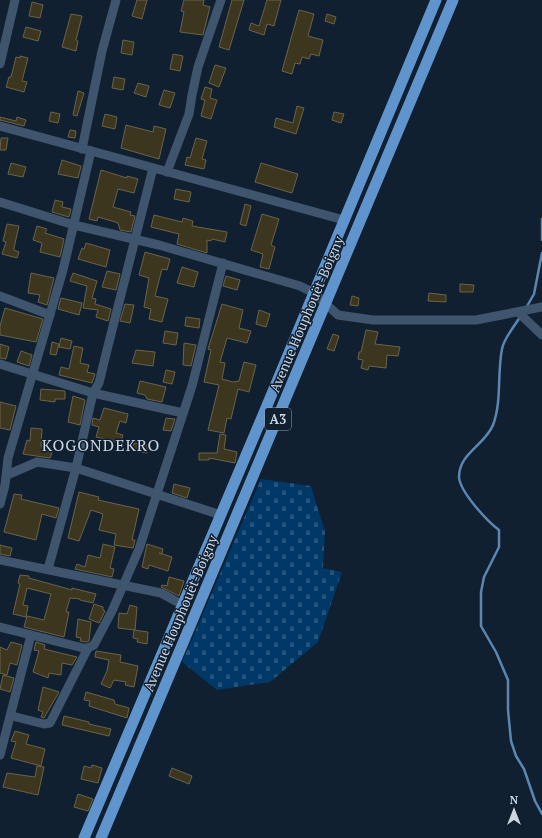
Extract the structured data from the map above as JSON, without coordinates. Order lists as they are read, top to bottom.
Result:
{
  "streets": {
    "highway": ["Avenue Houphouët-Boigny", "A3"]
  },
  "districts": ["KOGONDEKRO"],
  "north": "top"
}
